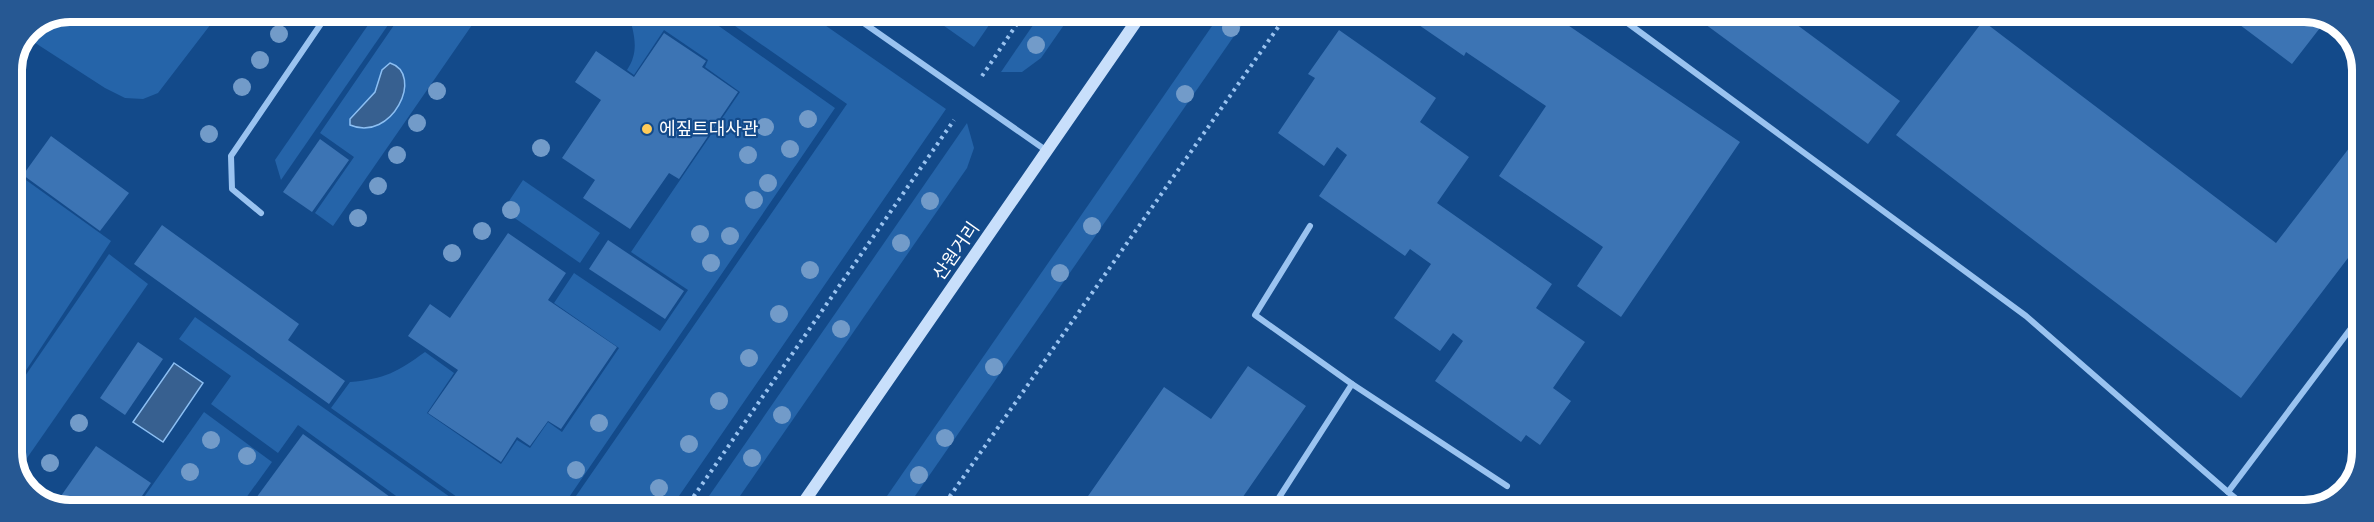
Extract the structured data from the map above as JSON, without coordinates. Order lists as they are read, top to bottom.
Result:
{
  "streets": {
    "main road": ["산원거리"]
  },
  "places": ["에짚트대사관"]
}
